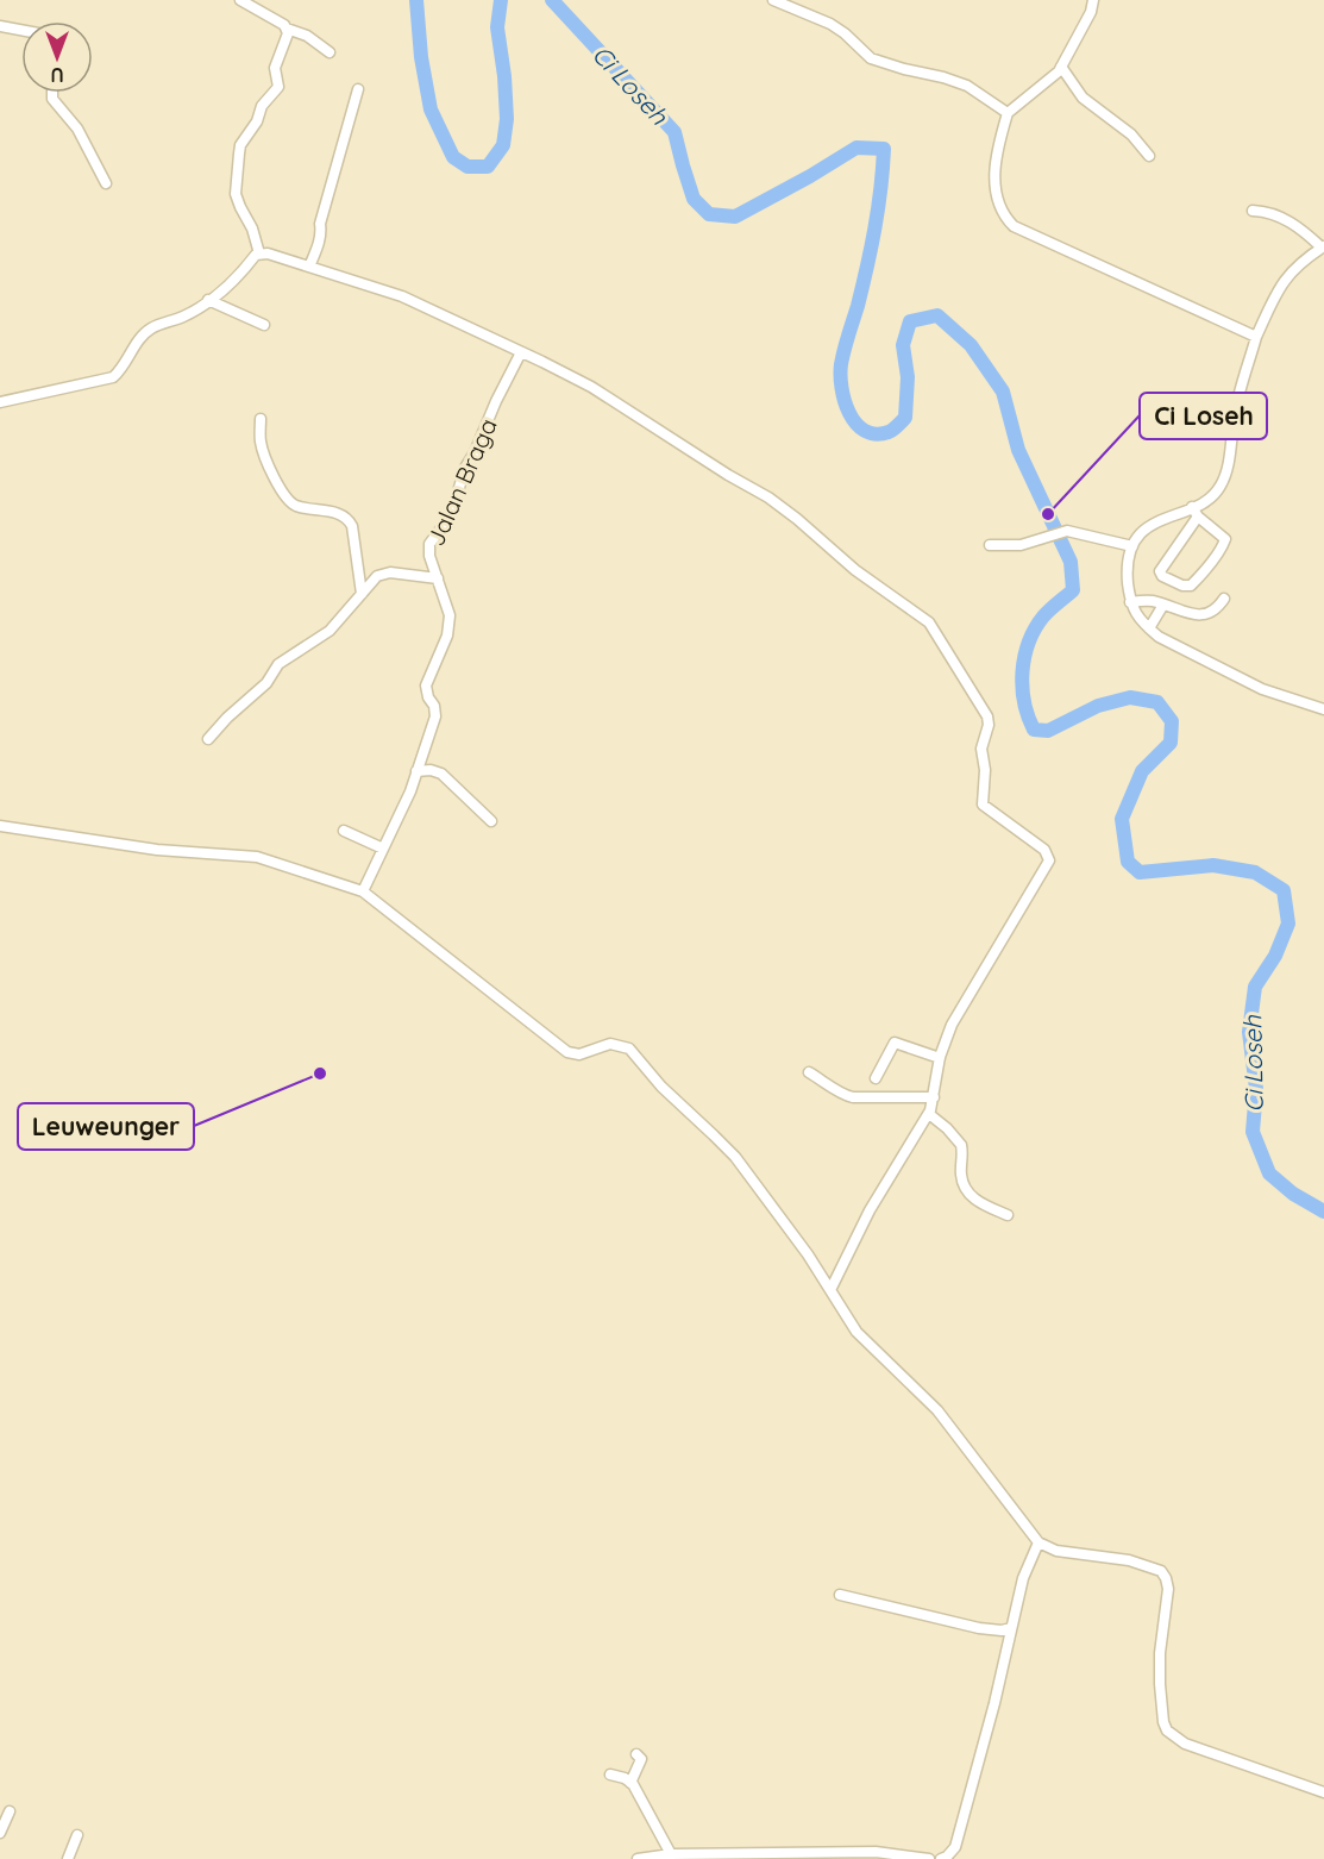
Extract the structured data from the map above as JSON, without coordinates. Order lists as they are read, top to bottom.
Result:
{
  "streets": {
    "street": ["Jalan Braga"]
  },
  "water": ["Ci Loseh"],
  "places": ["Ci Loseh", "Leuweunger"],
  "north": "bottom"
}
